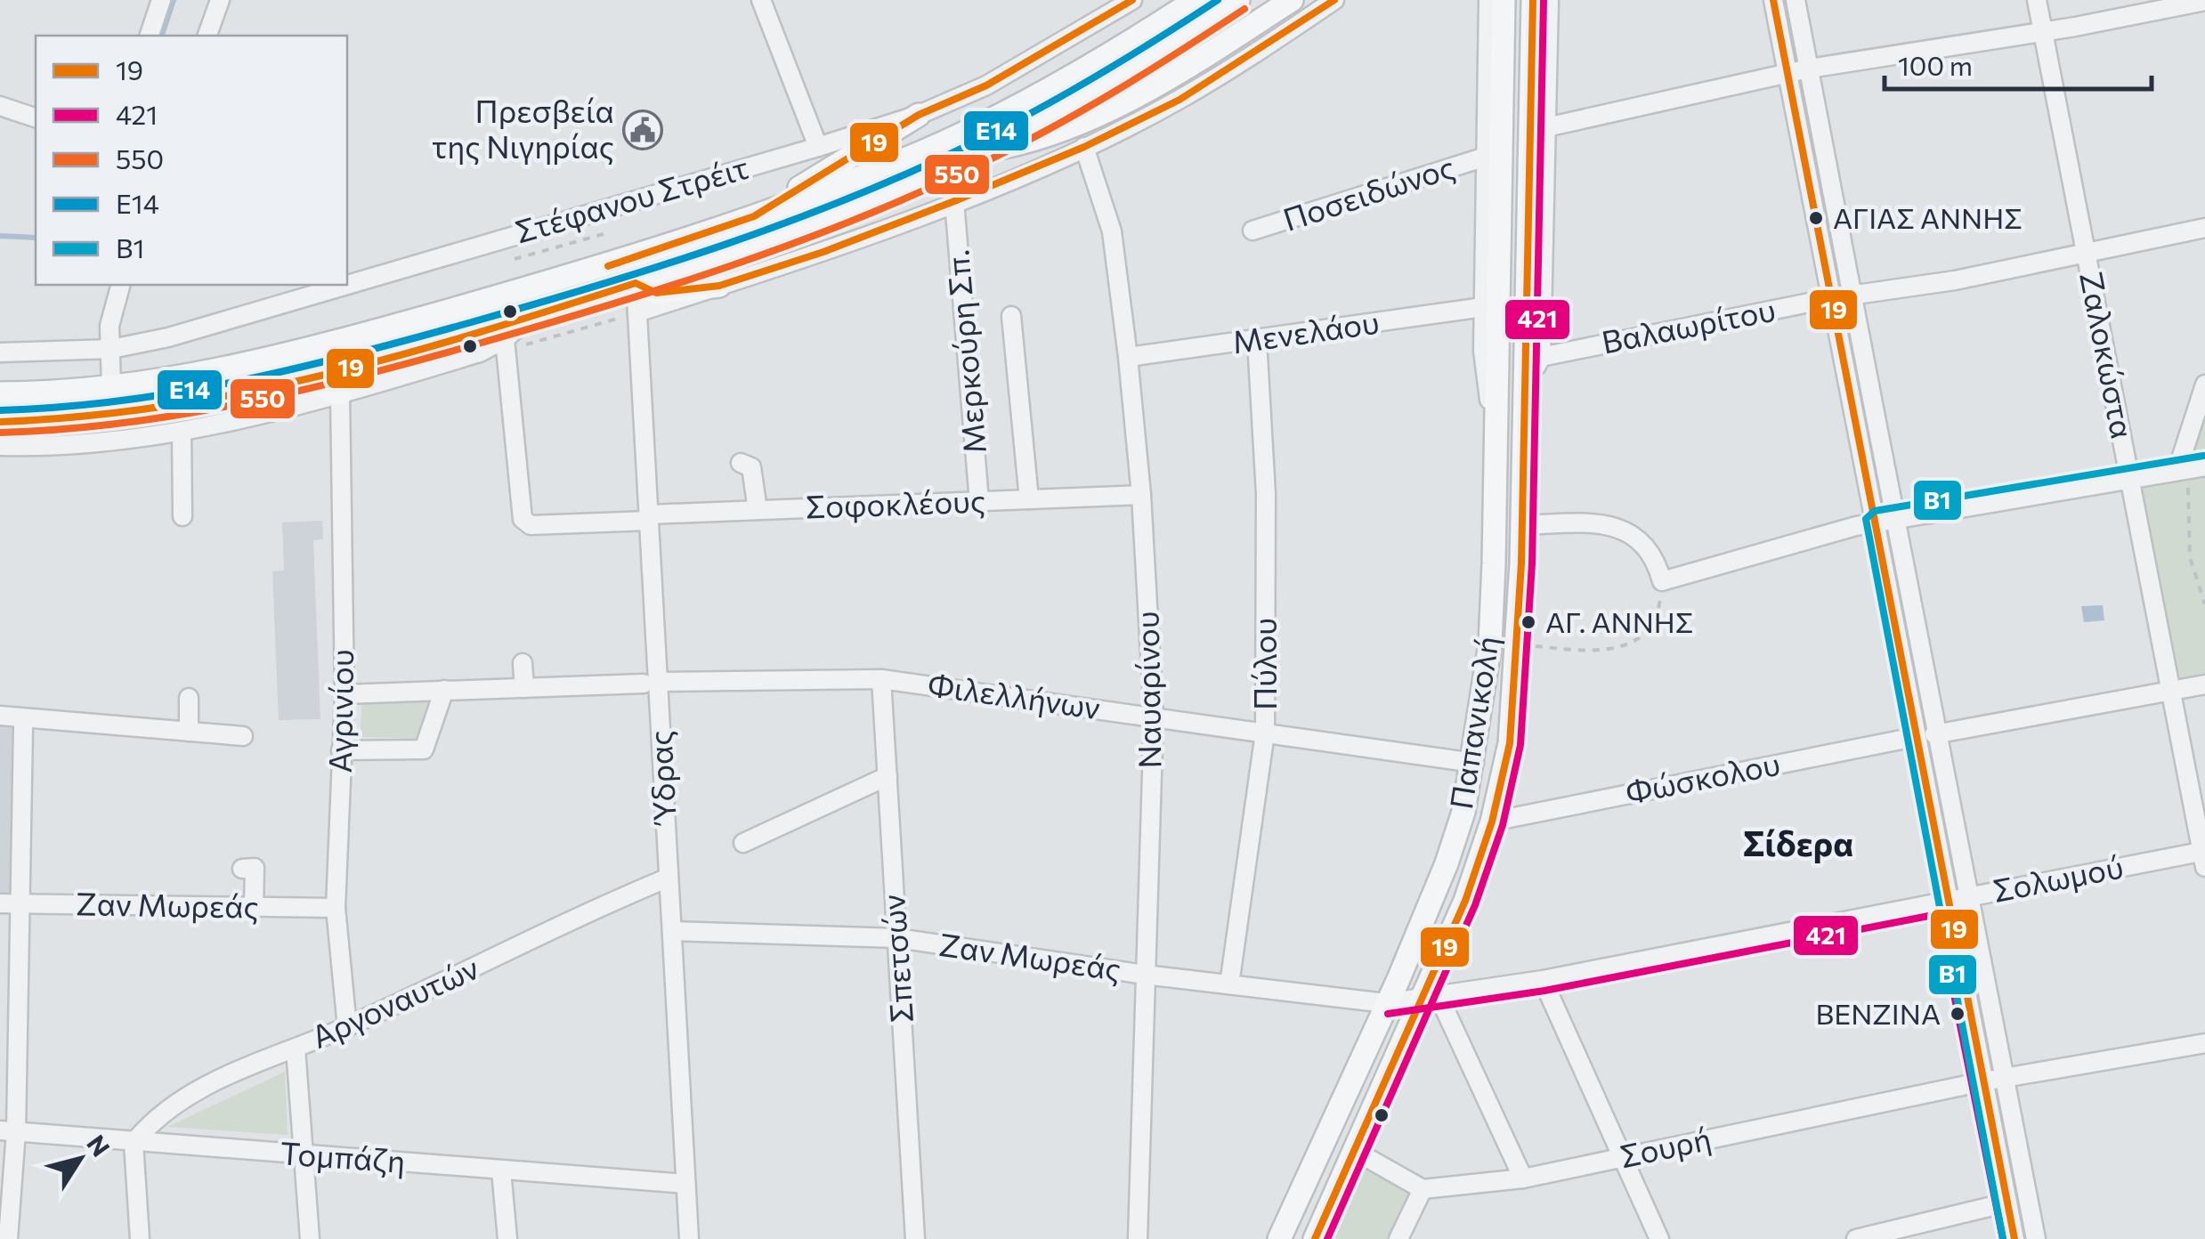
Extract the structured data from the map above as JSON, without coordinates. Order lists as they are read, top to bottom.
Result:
{
  "streets": {
    "main road": ["Παπανικολή"],
    "street": [
      "Ποσειδώνος",
      "Στέφανου Στρέιτ",
      "Βαλαωρίτου",
      "Μενελάου",
      "Μερκούρη Σπ.",
      "Ζαλοκώστα",
      "Σοφοκλέους",
      "Πύλου",
      "Ναυαρίνου",
      "Φιλελλήνων",
      "Αγρινίου",
      "Ύδρας",
      "Φώσκολου",
      "Σολωμού",
      "Ζαν Μωρεάς",
      "Σπετσών",
      "Αργοναυτών",
      "Σουρή",
      "Τομπάζη"
    ]
  },
  "crossings": [
    ["Ποσειδώνος", "Παπανικολή"],
    ["Βαλαωρίτου", "Ζαλοκώστα"],
    ["Μενελάου", "Πύλου"],
    ["Μενελάου", "Ναυαρίνου"],
    ["Μενελάου", "Παπανικολή"],
    ["Μερκούρη Σπ.", "Σοφοκλέους"],
    ["Ζαλοκώστα", "Σολωμού"],
    ["Σοφοκλέους", "Ναυαρίνου"],
    ["Σοφοκλέους", "Ύδρας"],
    ["Πύλου", "Φιλελλήνων"],
    ["Πύλου", "Ζαν Μωρεάς"],
    ["Ναυαρίνου", "Φιλελλήνων"],
    ["Ναυαρίνου", "Ζαν Μωρεάς"],
    ["Φιλελλήνων", "Αγρινίου"],
    ["Φιλελλήνων", "Παπανικολή"],
    ["Φιλελλήνων", "Ύδρας"],
    ["Φιλελλήνων", "Σπετσών"],
    ["Αγρινίου", "Ζαν Μωρεάς"],
    ["Αγρινίου", "Αργοναυτών"],
    ["Παπανικολή", "Σολωμού"],
    ["Παπανικολή", "Ζαν Μωρεάς"],
    ["Ύδρας", "Ζαν Μωρεάς"],
    ["Ύδρας", "Αργοναυτών"],
    ["Ύδρας", "Τομπάζη"],
    ["Σολωμού", "Ζαν Μωρεάς"],
    ["Ζαν Μωρεάς", "Σπετσών"],
    ["Αργοναυτών", "Τομπάζη"]
  ],
  "districts": ["Σίδερα"],
  "places": {
    "public building": ["Πρεσβεία της Νιγηρίας"],
    "other": ["ΑΓΙΑΣ ΑΝΝΗΣ", "ΑΓ. ΑΝΝΗΣ", "ΒΕΝΖΙΝΑ"]
  },
  "lines": [
    "transit line 19",
    "transit line 421",
    "transit line Ε14",
    "transit line 550",
    "transit line Β1"
  ],
  "legend": [
    "19",
    "421",
    "550",
    "Ε14",
    "Β1"
  ],
  "scale_bar": "100 m",
  "north": "top right"
}
